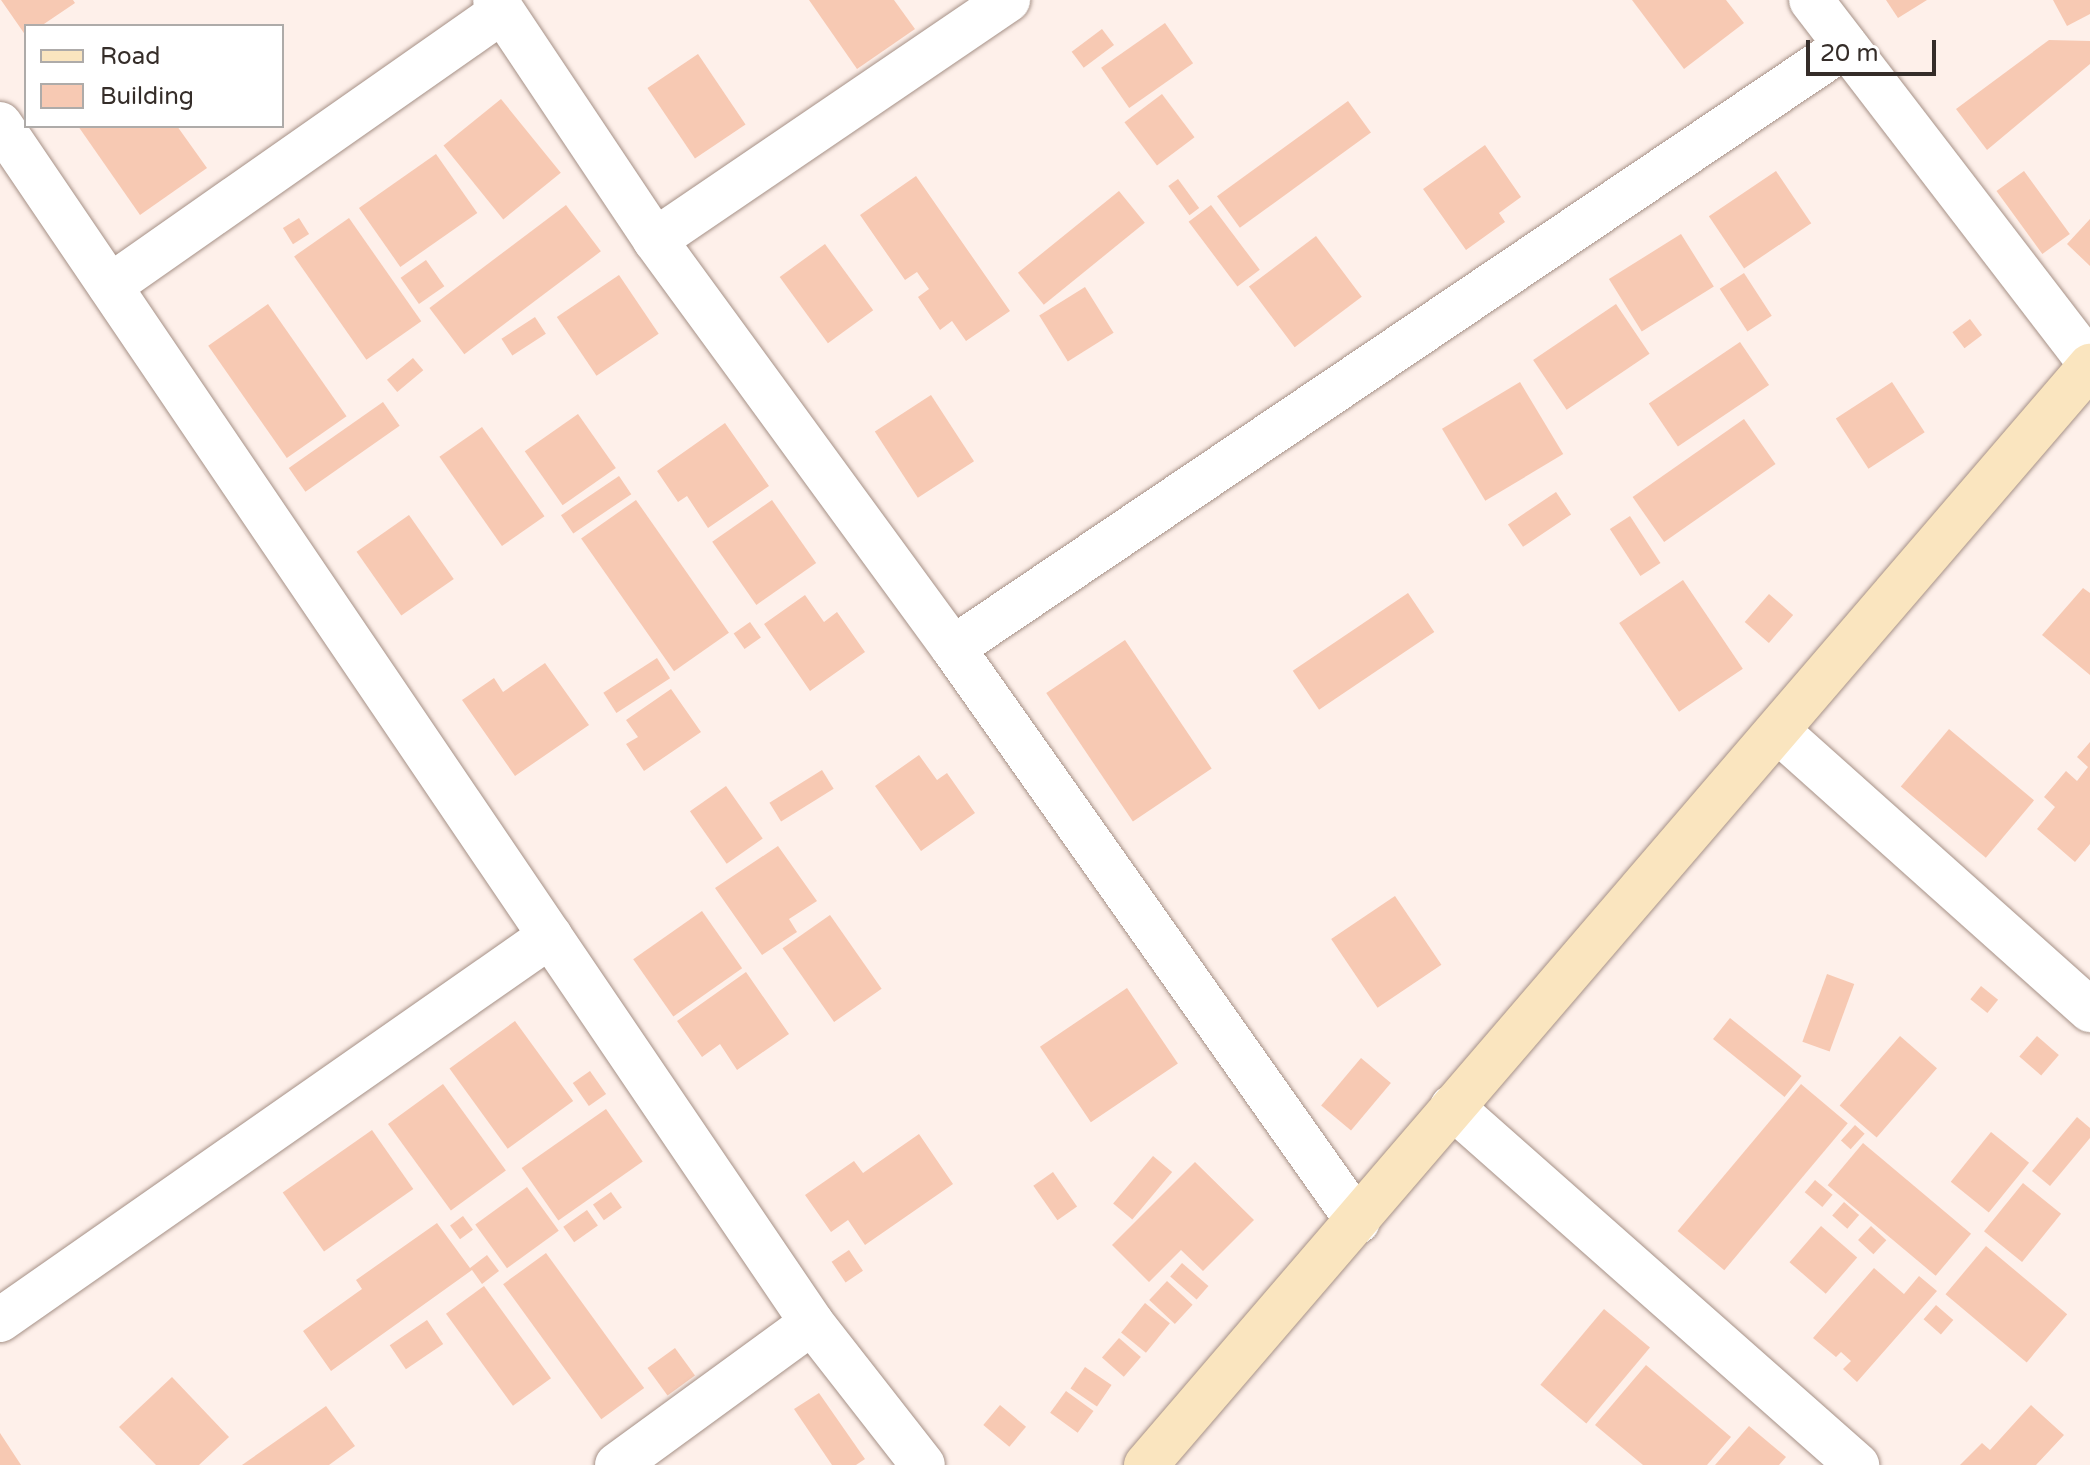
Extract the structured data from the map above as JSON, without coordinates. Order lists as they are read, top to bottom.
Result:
{
  "legend": ["Road", "Building"],
  "scale_bar": "20 m"
}
